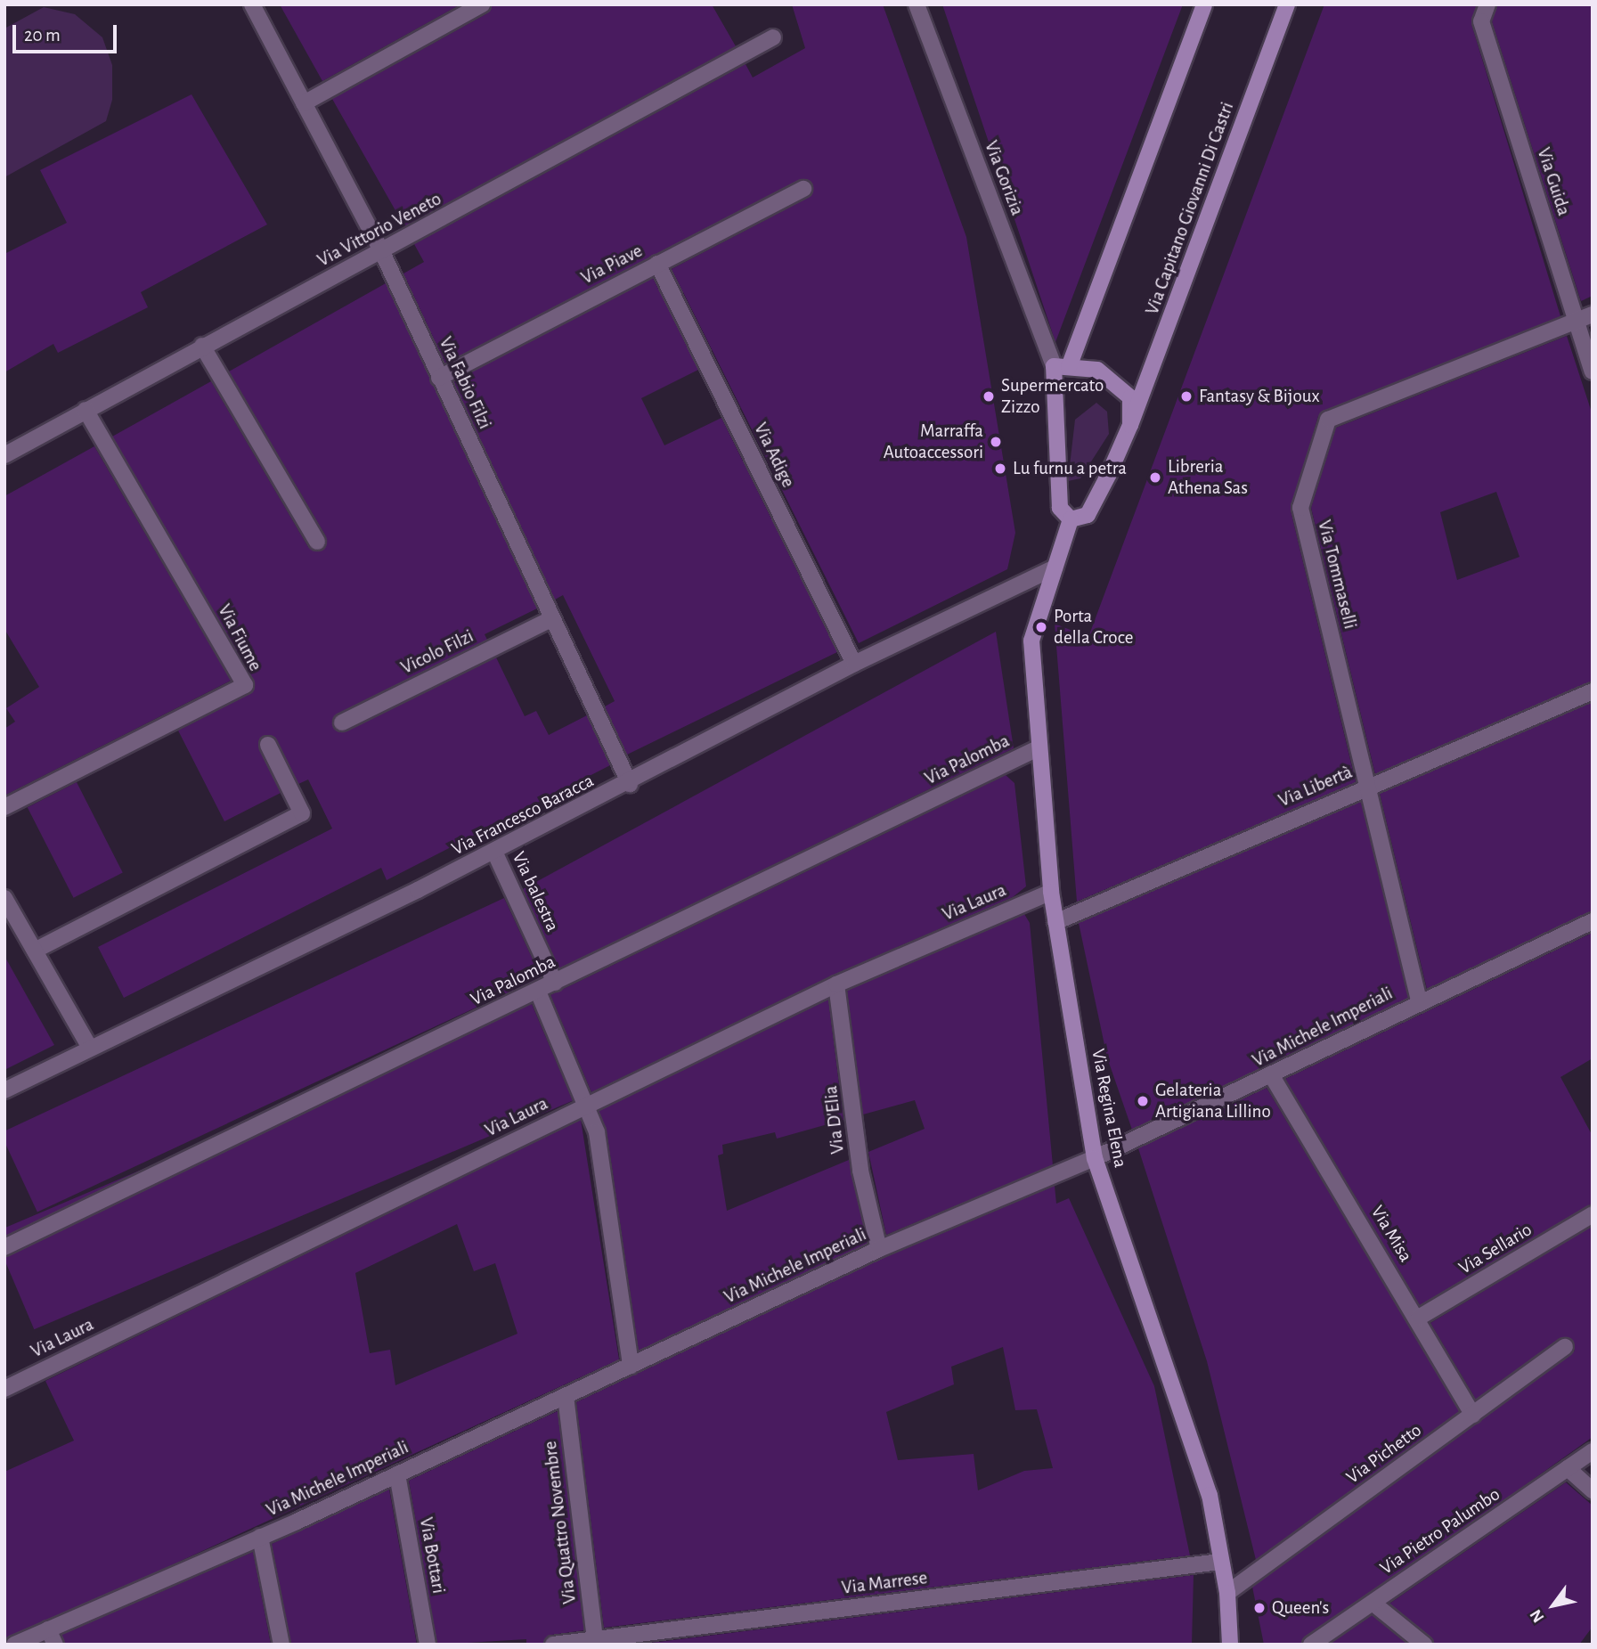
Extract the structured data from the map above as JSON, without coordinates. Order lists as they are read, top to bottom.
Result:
{
  "streets": {
    "street": [
      "Via Gorizia",
      "Via Guida",
      "Via Capitano Giovanni Di Castri",
      "Via Vittorio Veneto",
      "Via Piave",
      "Via Fabio Filzi",
      "Via Adige",
      "Via Tommaselli",
      "Via Fiume",
      "Vicolo Filzi",
      "Via Palomba",
      "Via Libertà",
      "Via Francesco Baracca",
      "Via balestra",
      "Via Laura",
      "Via Michele Imperiali",
      "Via Regina Elena",
      "Via D'Elia",
      "Via Misa",
      "Via Sellario",
      "Via Pichetto",
      "Via Quattro Novembre",
      "Via Pietro Palumbo",
      "Via Bottari",
      "Via Marrese"
    ]
  },
  "crossings": [
    ["Via Guida", "Via Tommaselli"],
    ["Via Capitano Giovanni Di Castri", "Via Regina Elena"],
    ["Via Vittorio Veneto", "Via Fabio Filzi"],
    ["Via Vittorio Veneto", "Via Fiume"],
    ["Via Piave", "Via Fabio Filzi"],
    ["Via Piave", "Via Adige"],
    ["Via Fabio Filzi", "Vicolo Filzi"],
    ["Via Fabio Filzi", "Via Francesco Baracca"],
    ["Via Adige", "Via Francesco Baracca"],
    ["Via Tommaselli", "Via Libertà"],
    ["Via Tommaselli", "Via Michele Imperiali"],
    ["Via Palomba", "Via balestra"],
    ["Via Palomba", "Via Regina Elena"],
    ["Via Libertà", "Via Regina Elena"],
    ["Via Francesco Baracca", "Via balestra"],
    ["Via Francesco Baracca", "Via Regina Elena"],
    ["Via Laura", "Via Regina Elena"],
    ["Via Laura", "Via D'Elia"],
    ["Via Michele Imperiali", "Via Regina Elena"],
    ["Via Michele Imperiali", "Via D'Elia"],
    ["Via Michele Imperiali", "Via Misa"],
    ["Via Michele Imperiali", "Via Quattro Novembre"],
    ["Via Michele Imperiali", "Via Bottari"],
    ["Via Regina Elena", "Via Pichetto"],
    ["Via Regina Elena", "Via Marrese"],
    ["Via Misa", "Via Sellario"],
    ["Via Misa", "Via Pichetto"],
    ["Via Quattro Novembre", "Via Marrese"]
  ],
  "places": [
    "Supermercato Zizzo",
    "Fantasy & Bijoux",
    "Marraffa Autoaccessori",
    "Lu furnu a petra",
    "Libreria Athena Sas",
    "Porta della Croce",
    "Gelateria Artigiana Lillino",
    "Queen's"
  ],
  "scale_bar": "20 m",
  "north": "bottom left"
}
